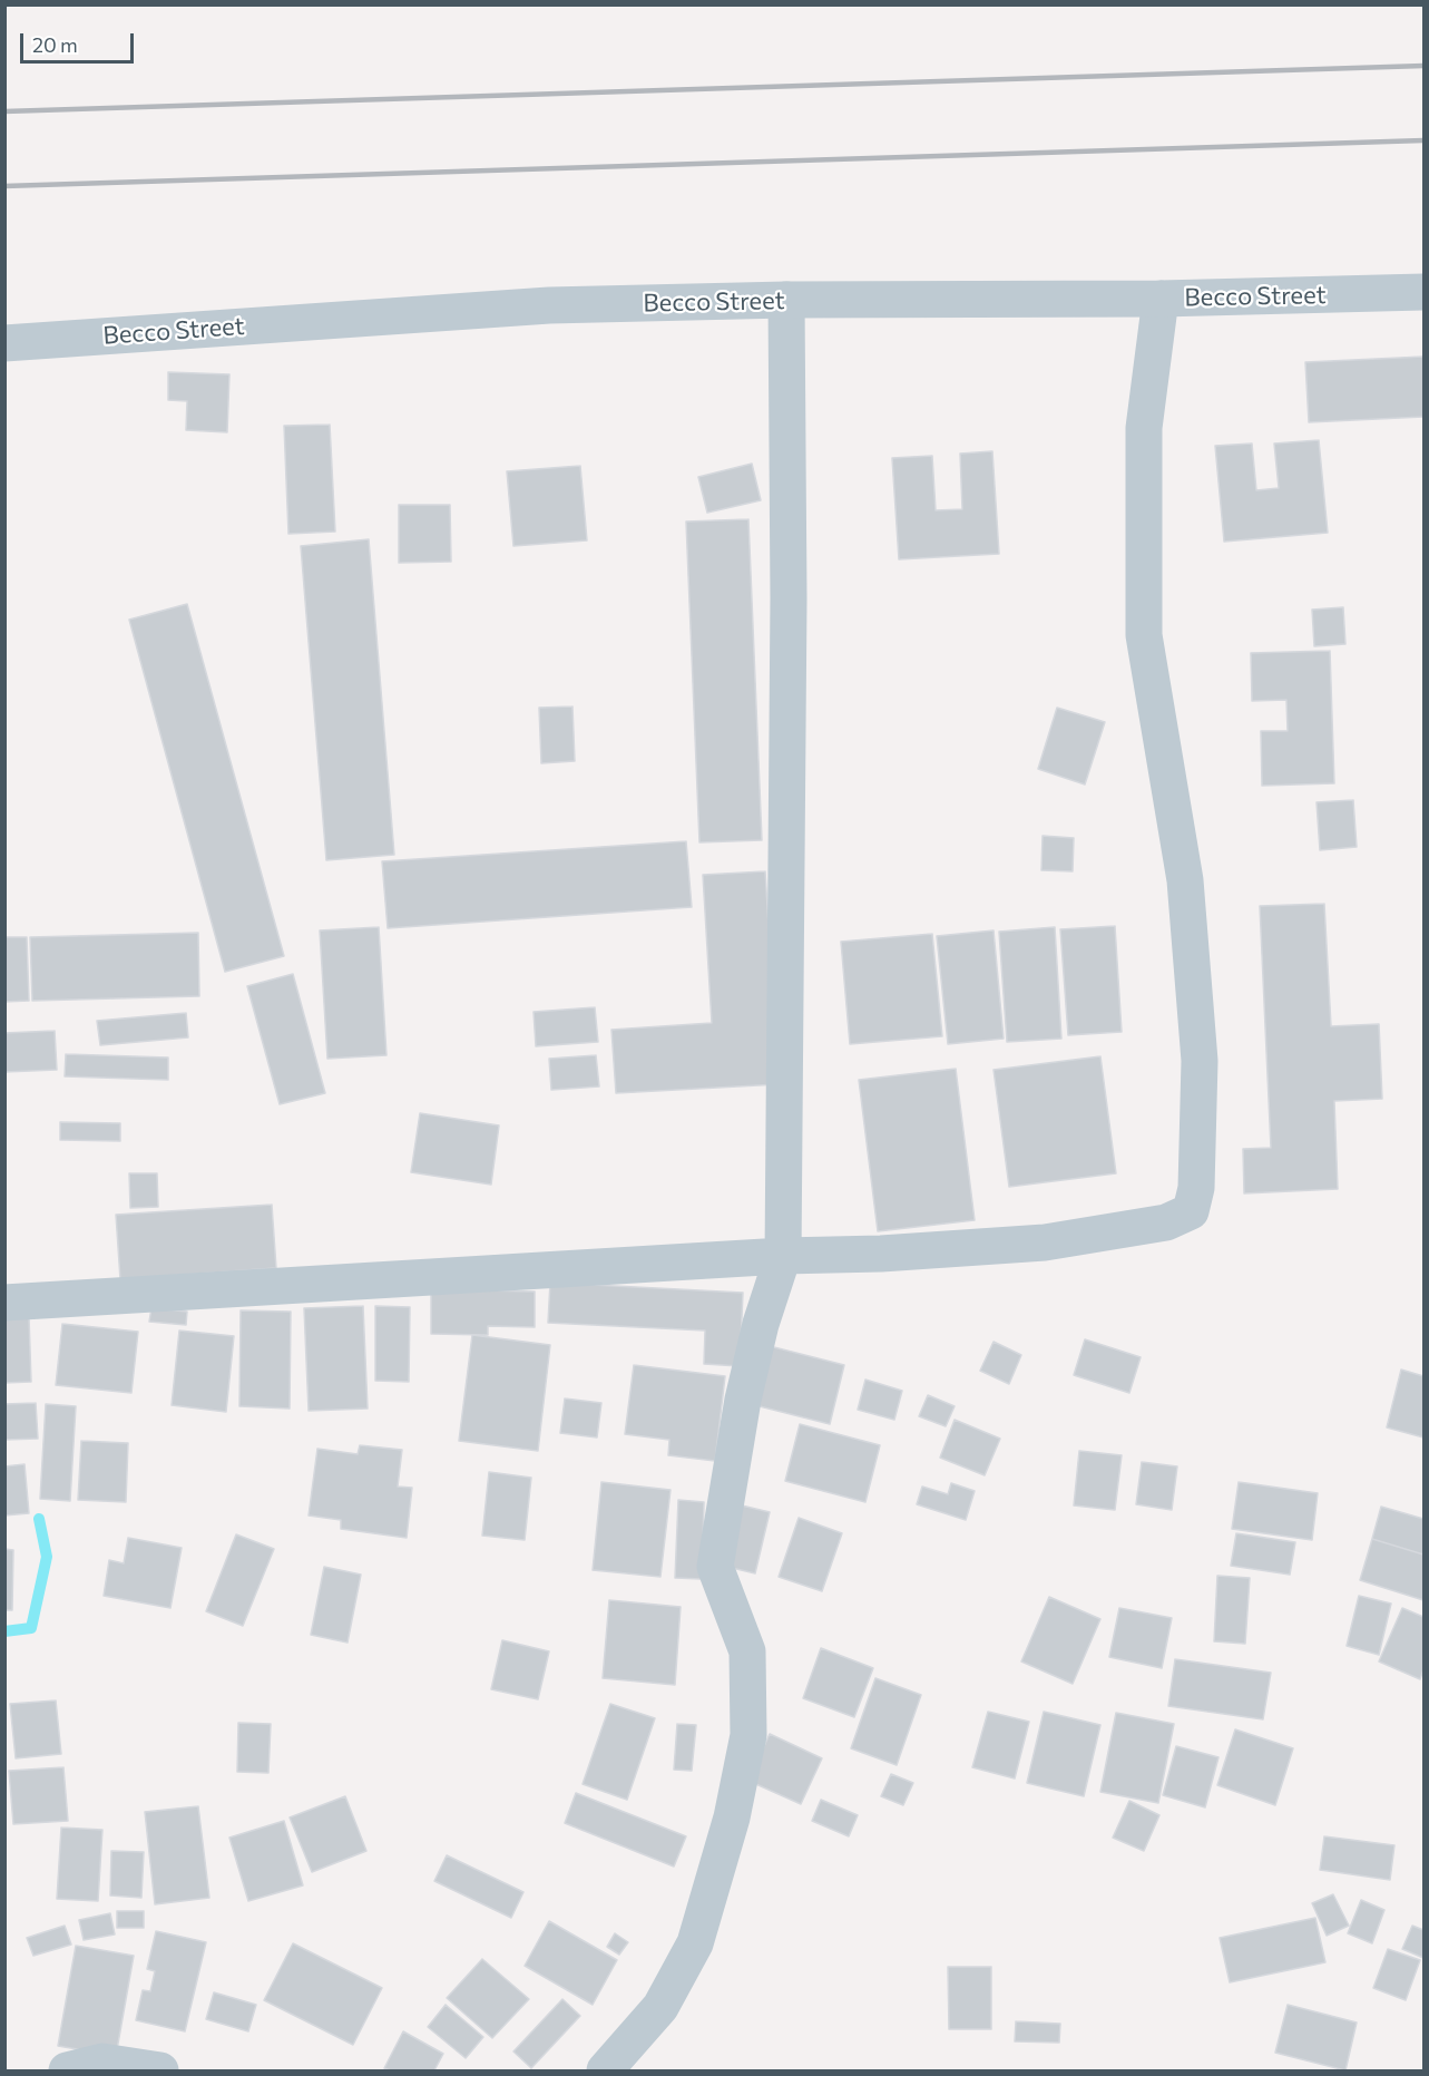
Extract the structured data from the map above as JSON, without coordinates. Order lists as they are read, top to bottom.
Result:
{
  "streets": {
    "street": ["Becco Street"]
  },
  "scale_bar": "20 m"
}
